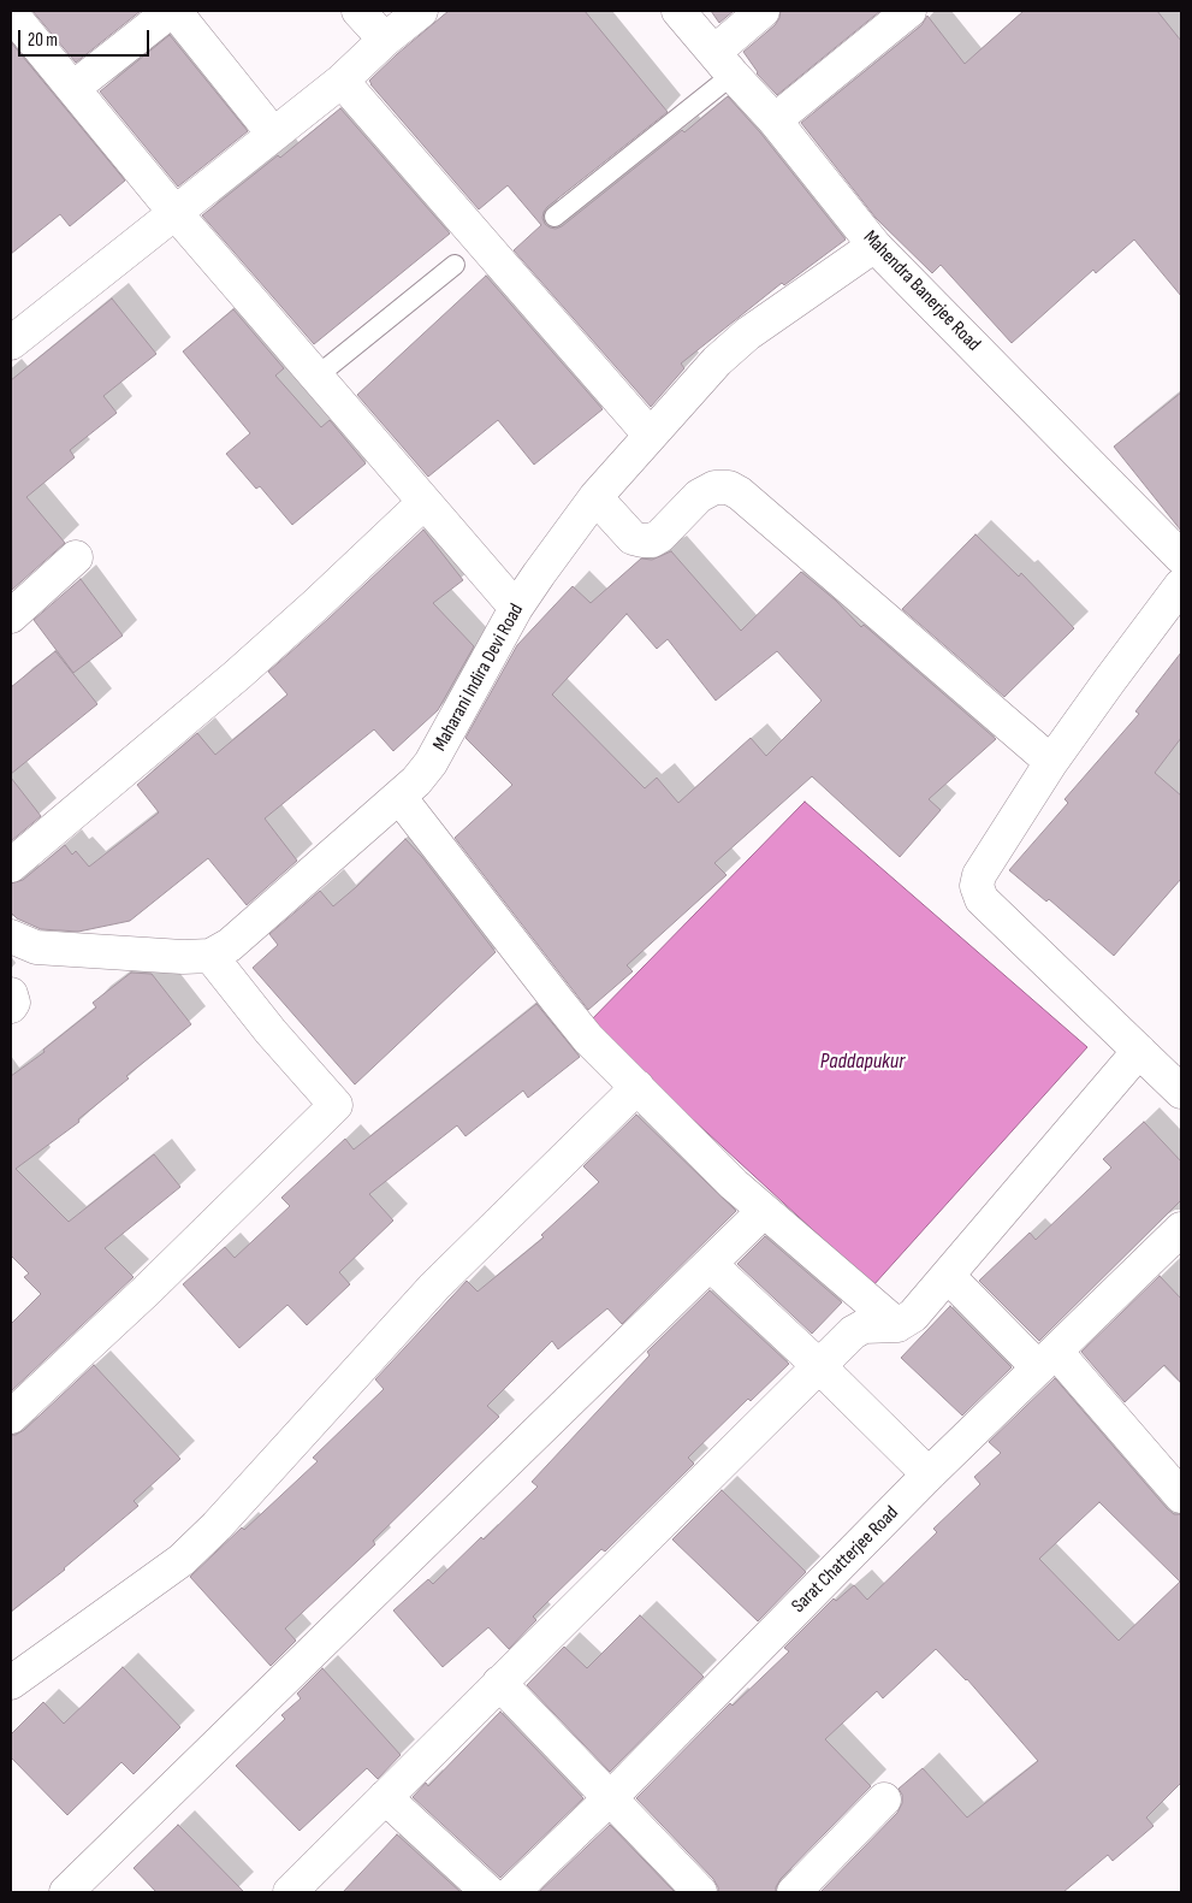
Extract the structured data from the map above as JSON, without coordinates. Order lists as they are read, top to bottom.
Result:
{
  "streets": {
    "street": ["Mahendra Banerjee Road", "Maharani Indira Devi Road", "Sarat Chatterjee Road"]
  },
  "crossings": [
    ["Mahendra Banerjee Road", "Maharani Indira Devi Road"]
  ],
  "water": ["Paddapukur"],
  "scale_bar": "20 m"
}
